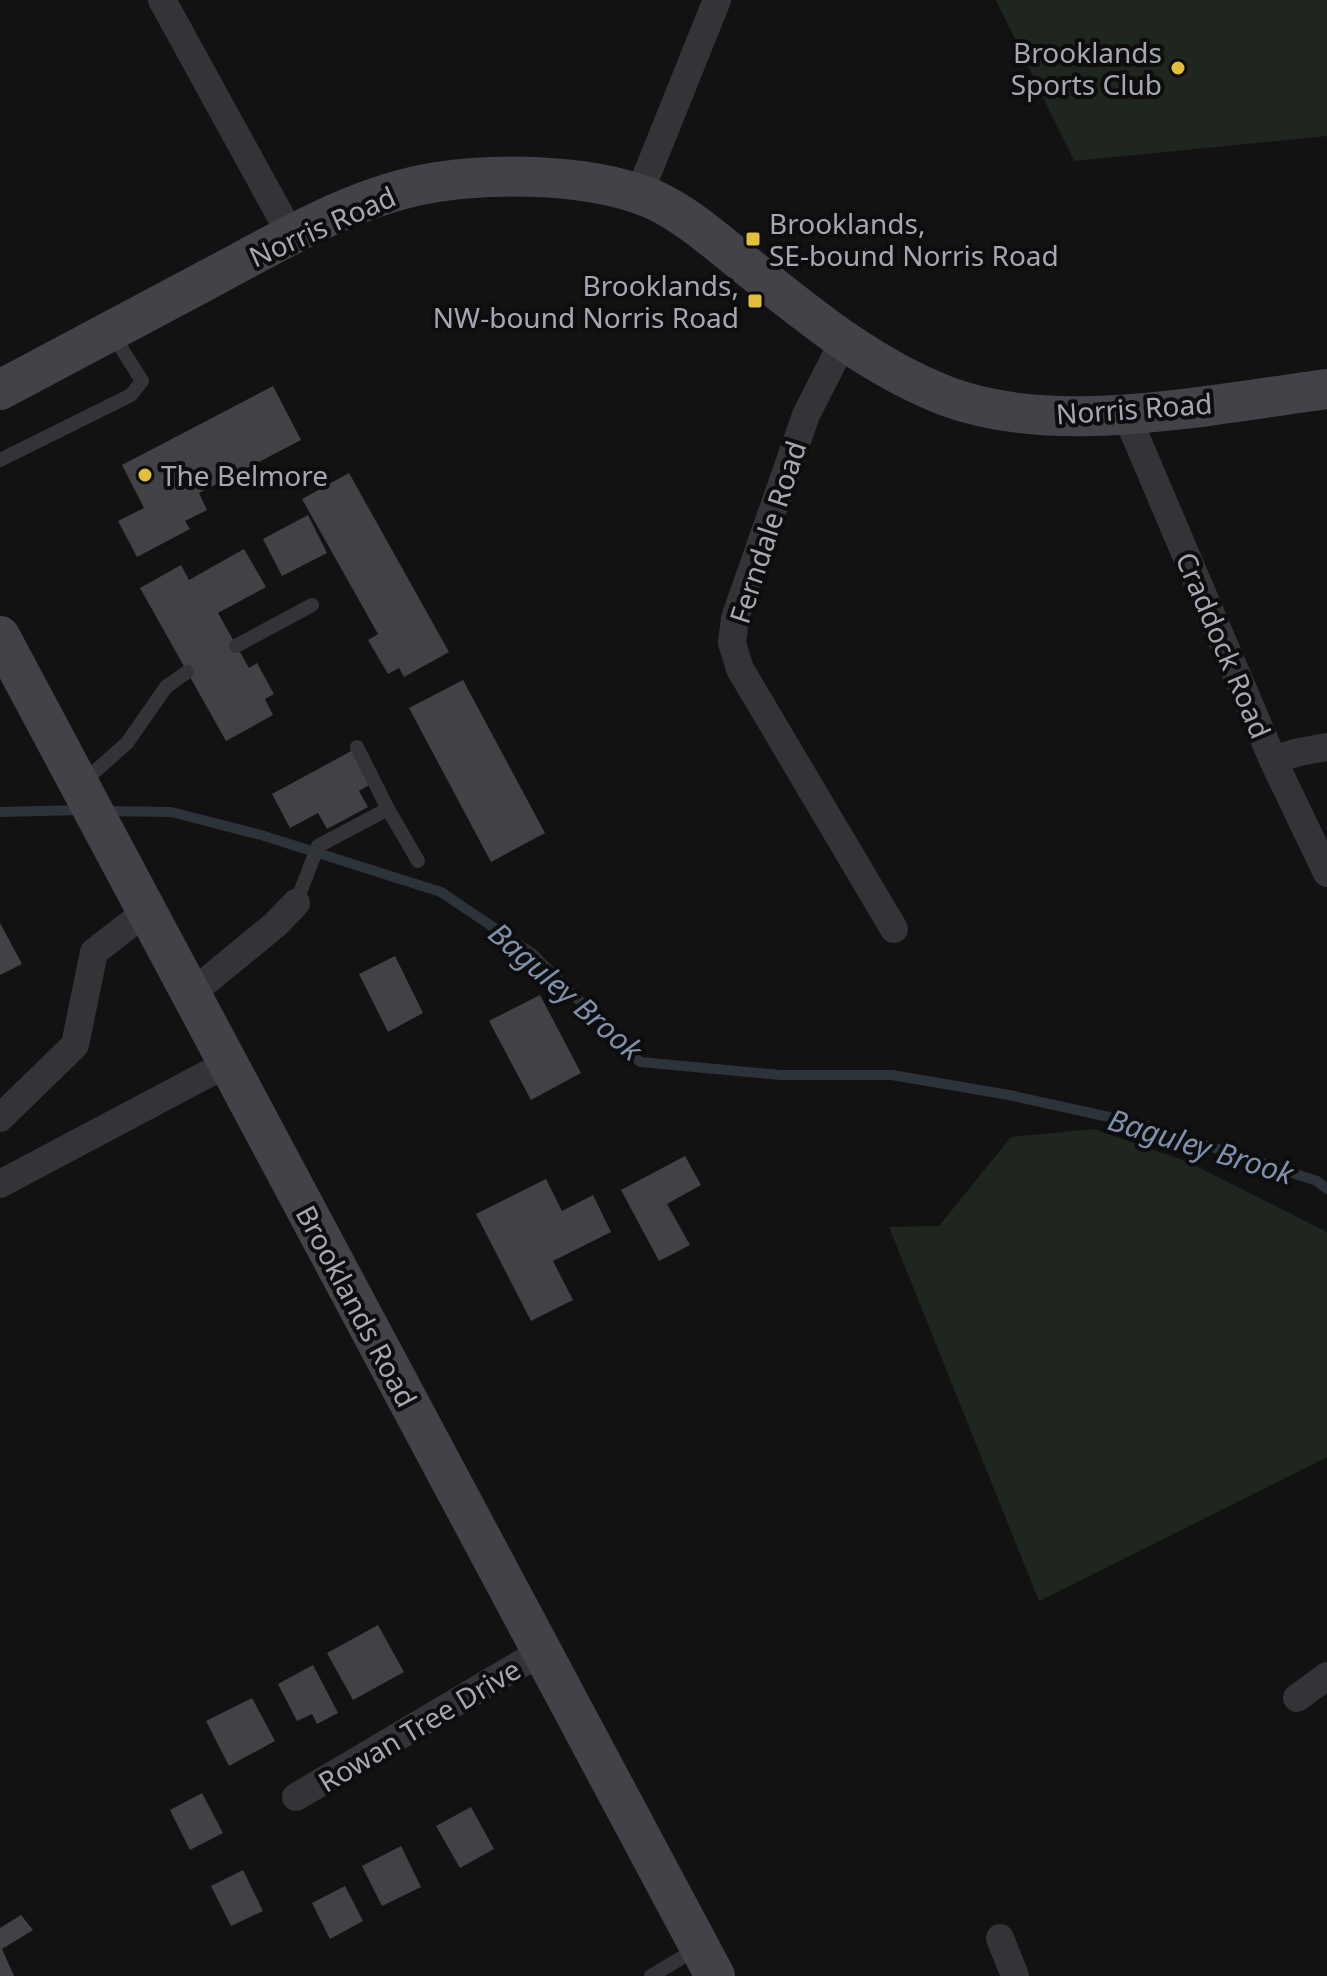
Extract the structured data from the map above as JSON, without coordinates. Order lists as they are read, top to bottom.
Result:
{
  "streets": {
    "street": [
      "Norris Road",
      "Ferndale Road",
      "Craddock Road",
      "Brooklands Road",
      "Rowan Tree Drive"
    ]
  },
  "crossings": [
    ["Norris Road", "Ferndale Road"],
    ["Norris Road", "Craddock Road"],
    ["Brooklands Road", "Rowan Tree Drive"]
  ],
  "water": ["Baguley Brook"],
  "places": {
    "other": ["Brooklands Sports Club", "The Belmore"],
    "transit": ["Brooklands, SE-bound Norris Road", "Brooklands, NW-bound Norris Road"]
  }
}
